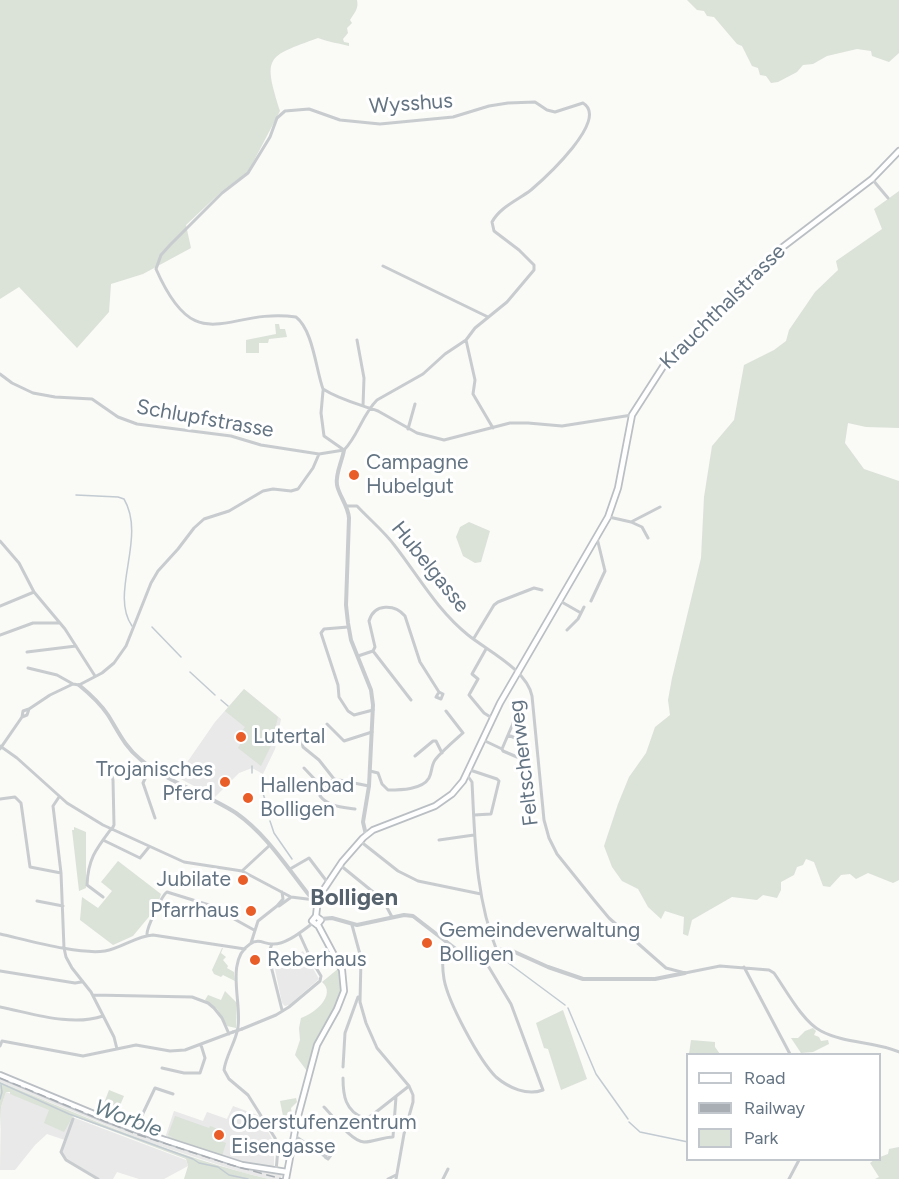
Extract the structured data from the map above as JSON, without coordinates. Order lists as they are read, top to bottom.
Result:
{
  "streets": {
    "main road": ["Krauchthalstrasse"],
    "street": [
      "Wysshus",
      "Schlupfstrasse",
      "Hubelgasse",
      "Feltscherweg"
    ]
  },
  "crossings": [
    ["Krauchthalstrasse", "Hubelgasse"],
    ["Krauchthalstrasse", "Feltscherweg"],
    ["Hubelgasse", "Feltscherweg"]
  ],
  "districts": ["Bolligen"],
  "water": ["Worble"],
  "places": [
    "Campagne Hubelgut",
    "Lutertal",
    "Trojanisches Pferd",
    "Hallenbad Bolligen",
    "Jubilate",
    "Pfarrhaus",
    "Gemeindeverwaltung Bolligen",
    "Reberhaus",
    "Oberstufenzentrum Eisengasse"
  ],
  "legend": ["Road", "Railway", "Park"]
}
